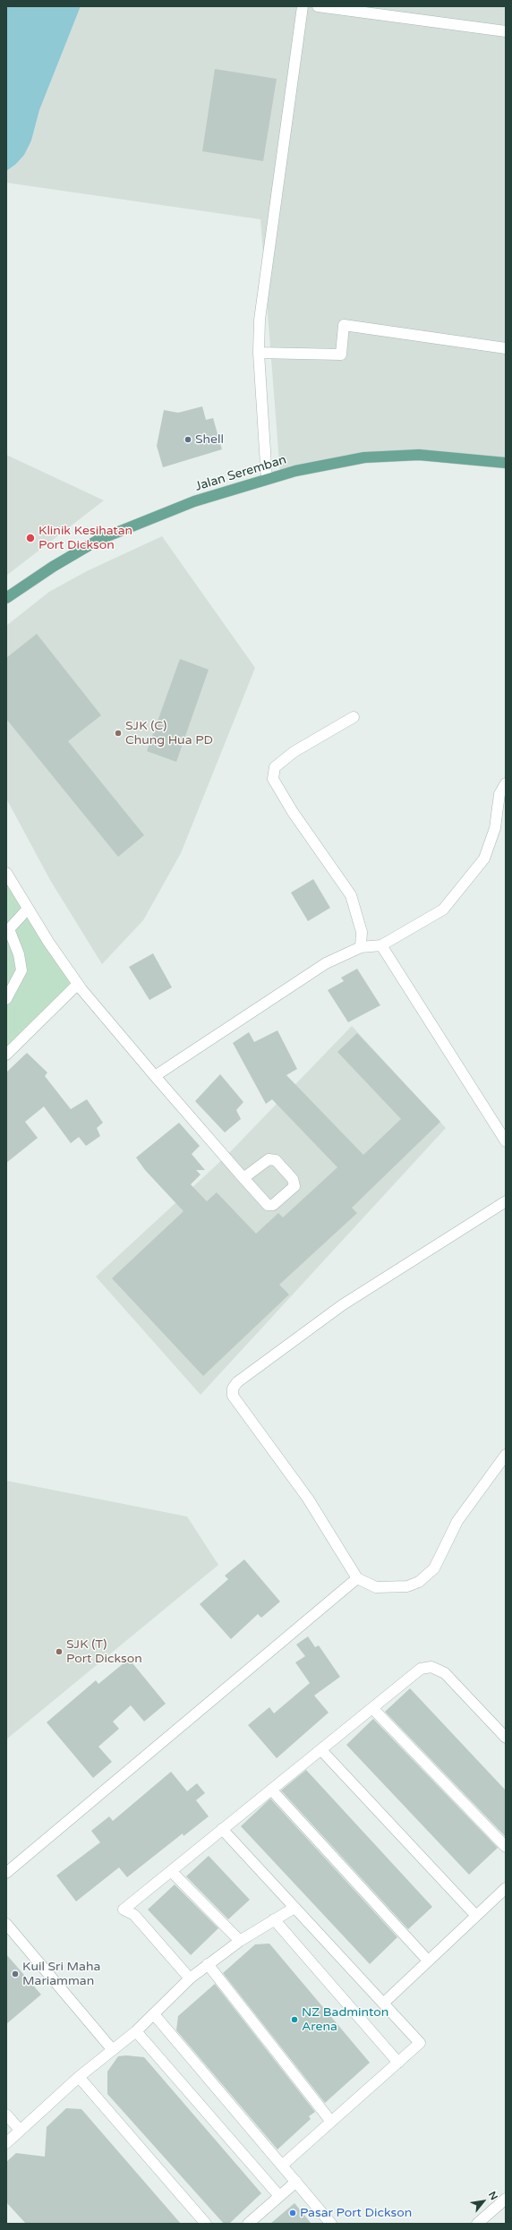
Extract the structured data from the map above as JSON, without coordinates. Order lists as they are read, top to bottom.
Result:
{
  "streets": {
    "main road": ["Jalan Seremban"]
  },
  "places": [
    "Shell",
    "Klinik Kesihatan Port Dickson",
    "SJK (C) Chung Hua PD",
    "SJK (T) Port Dickson",
    "Kuil Sri Maha Mariamman",
    "NZ Badminton Arena",
    "Pasar Port Dickson"
  ],
  "north": "top right"
}
